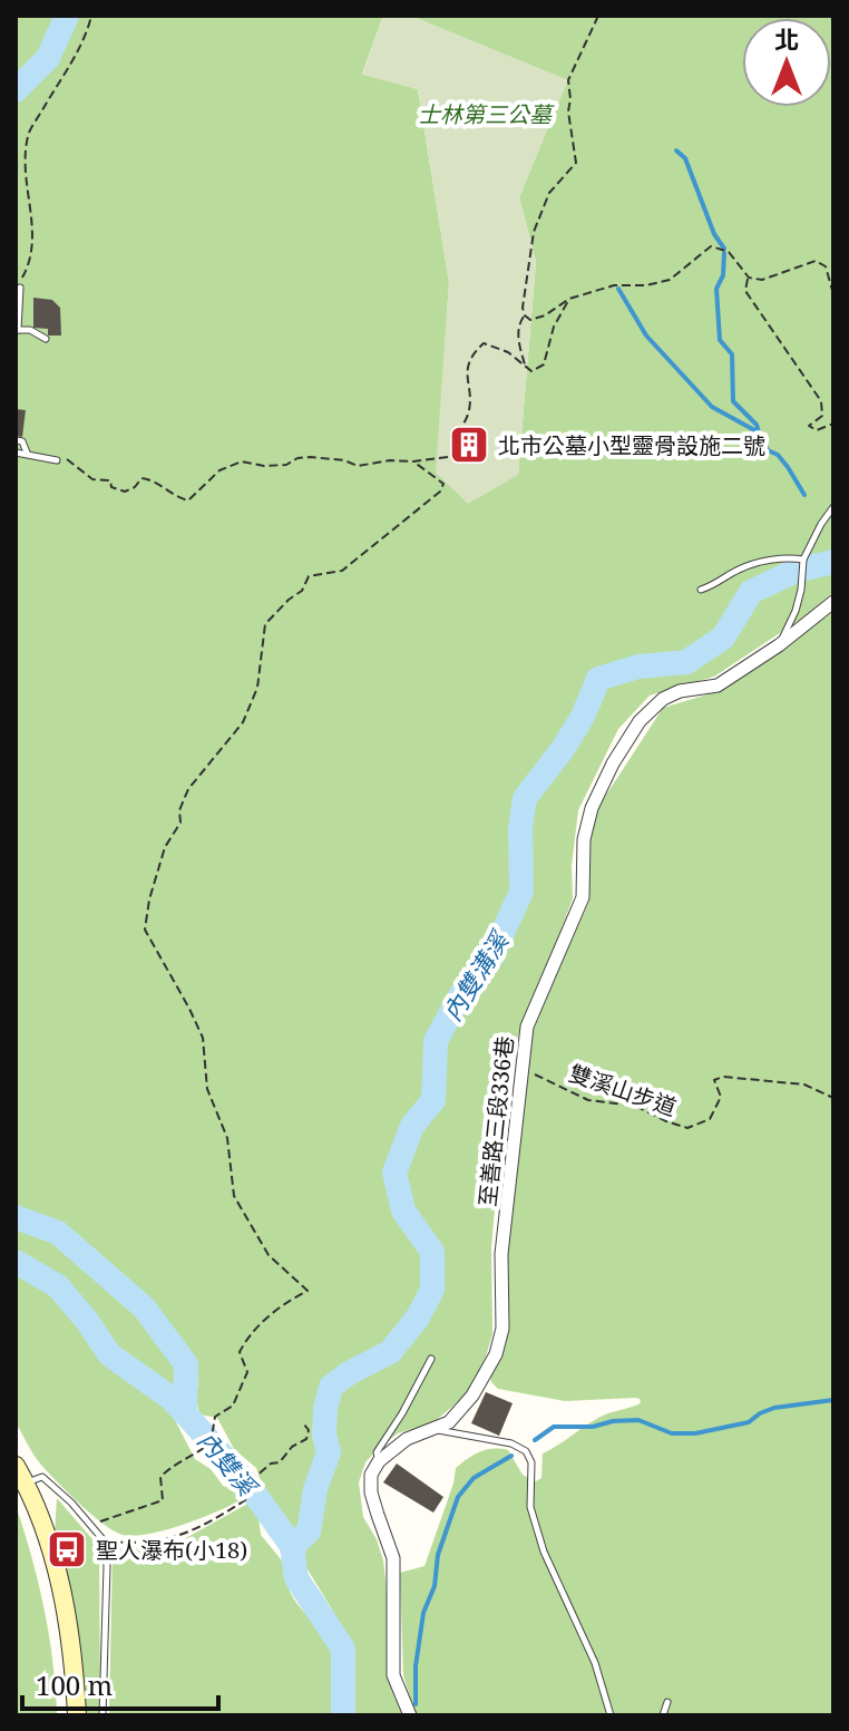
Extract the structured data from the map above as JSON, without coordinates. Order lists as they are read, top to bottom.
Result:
{
  "streets": {
    "street": ["至善路三段336巷"],
    "path": ["雙溪山步道"]
  },
  "crossings": [
    ["雙溪山步道", "至善路三段336巷"]
  ],
  "water": ["內雙溝溪", "內雙溪"],
  "parks": ["士林第三公墓"],
  "places": {
    "building": ["北市公墓小型靈骨設施二號"],
    "bus stop": ["聖人瀑布(小18)"]
  },
  "scale_bar": "100 m",
  "north": "top"
}
